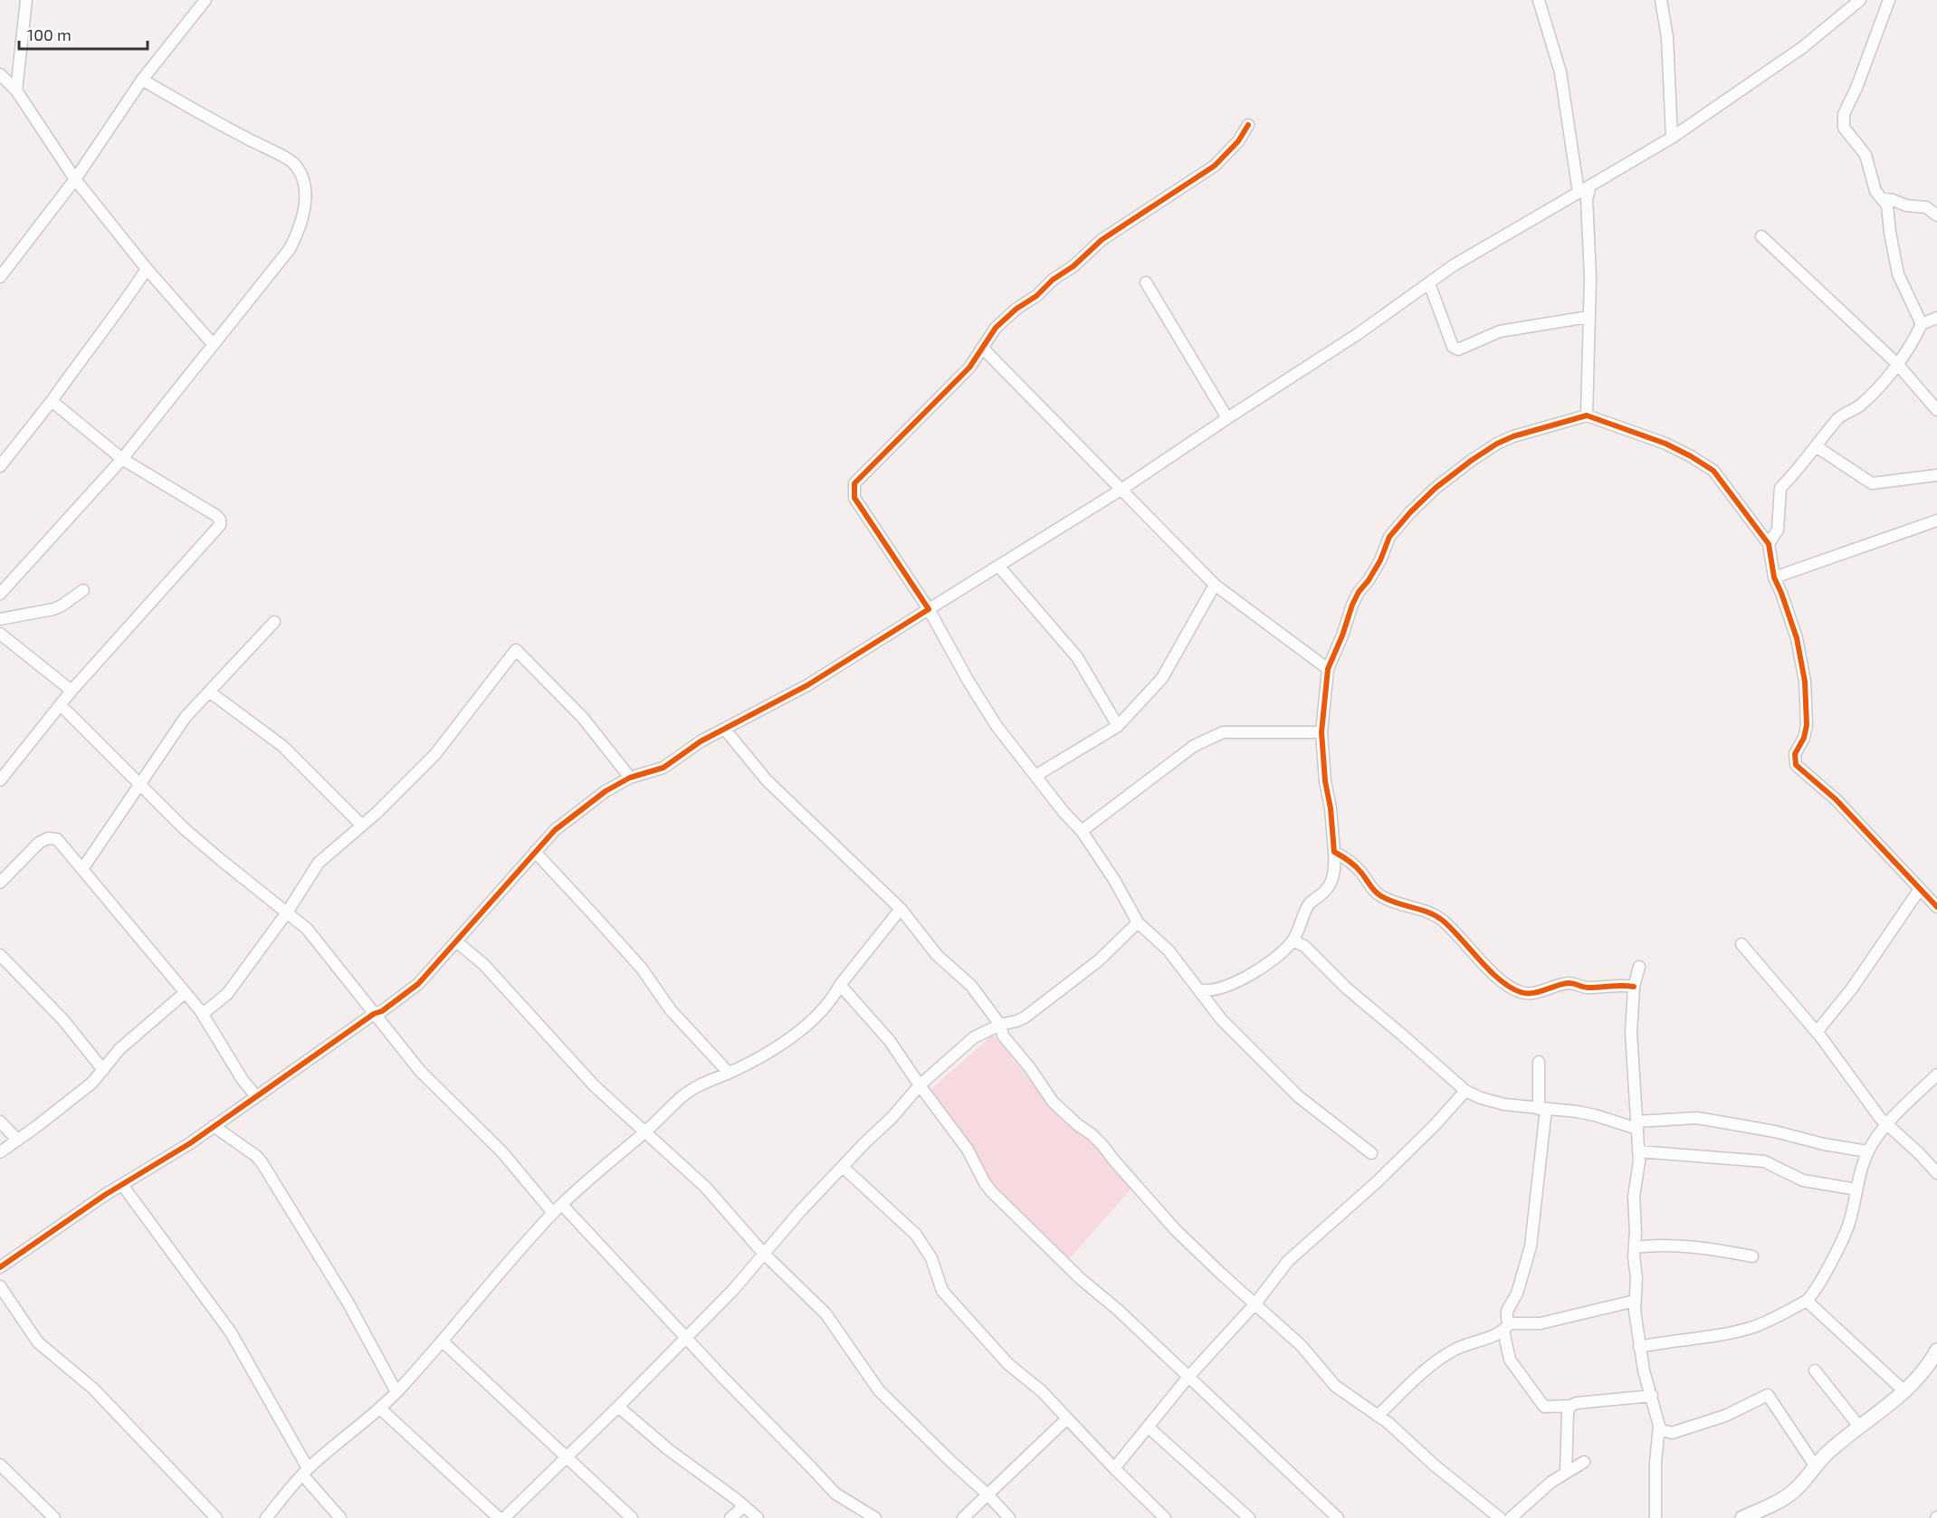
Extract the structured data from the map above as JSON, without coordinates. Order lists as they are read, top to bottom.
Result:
{
  "scale_bar": "100 m"
}
